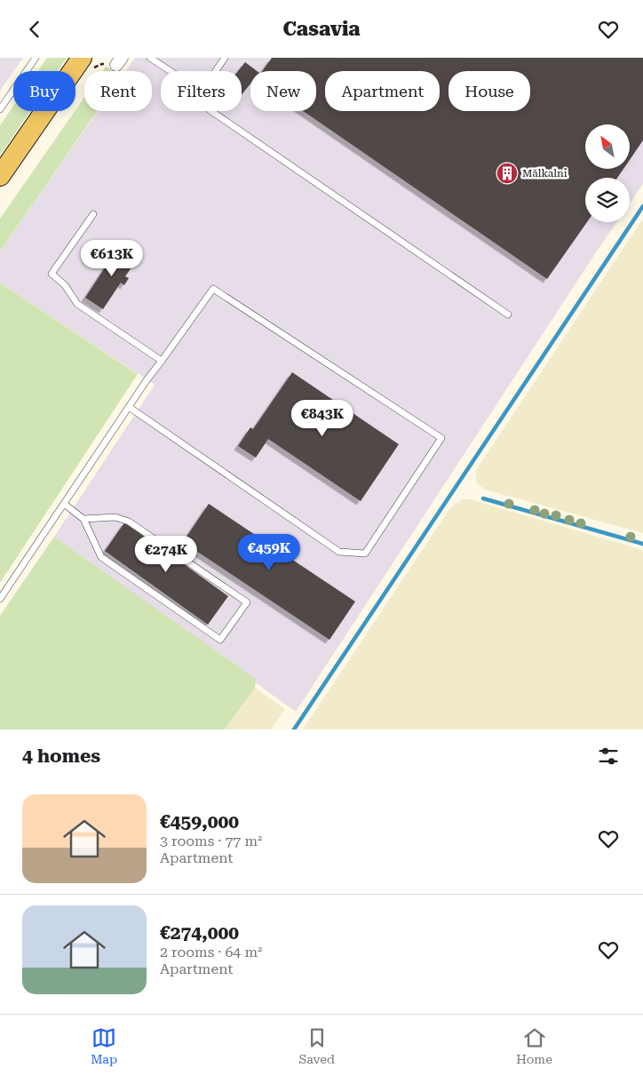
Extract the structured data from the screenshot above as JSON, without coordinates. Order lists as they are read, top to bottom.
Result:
{
  "places": {
    "building": ["Mālkalni"]
  },
  "north": "top left",
  "page": {
    "header": "Casavia",
    "chip": [
      "Buy",
      "Rent",
      "Filters",
      "New",
      "Apartment",
      "House"
    ],
    "price": [
      "€613K",
      "€843K",
      "€459K",
      "€274K"
    ],
    "heading": "4 homes",
    "list": [
      {
        "name": "€459,000",
        "note": "3 rooms · 77 m² · Apartment"
      },
      {
        "name": "€274,000",
        "note": "2 rooms · 64 m² · Apartment"
      }
    ],
    "tabs": ["Map", "Saved", "Home"]
  }
}
